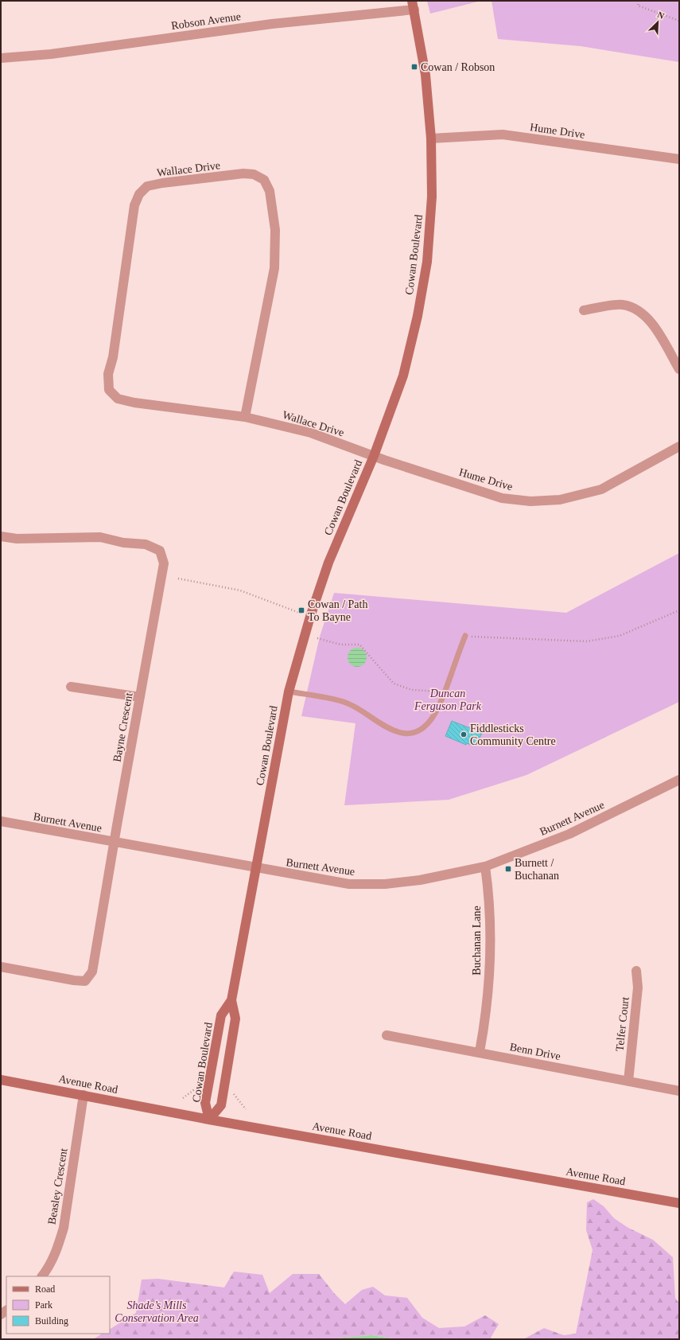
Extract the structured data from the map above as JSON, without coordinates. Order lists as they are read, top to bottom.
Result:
{
  "streets": {
    "street": [
      "Robson Avenue",
      "Hume Drive",
      "Wallace Drive",
      "Cowan Boulevard",
      "Bayne Crescent",
      "Burnett Avenue",
      "Buchanan Lane",
      "Telfer Court",
      "Benn Drive",
      "Avenue Road",
      "Beasley Crescent"
    ]
  },
  "crossings": [
    ["Robson Avenue", "Cowan Boulevard"],
    ["Hume Drive", "Wallace Drive"],
    ["Hume Drive", "Cowan Boulevard"],
    ["Wallace Drive", "Cowan Boulevard"],
    ["Cowan Boulevard", "Burnett Avenue"],
    ["Cowan Boulevard", "Avenue Road"],
    ["Bayne Crescent", "Burnett Avenue"],
    ["Burnett Avenue", "Buchanan Lane"],
    ["Buchanan Lane", "Benn Drive"],
    ["Telfer Court", "Benn Drive"],
    ["Avenue Road", "Beasley Crescent"]
  ],
  "parks": ["Duncan Ferguson Park", "Shade’s Mills Conservation Area"],
  "places": {
    "transit": ["Cowan / Robson", "Cowan / Path To Bayne", "Burnett / Buchanan"],
    "other": ["Fiddlesticks Community Centre"]
  },
  "legend": ["Road", "Park", "Building"],
  "north": "top right"
}
